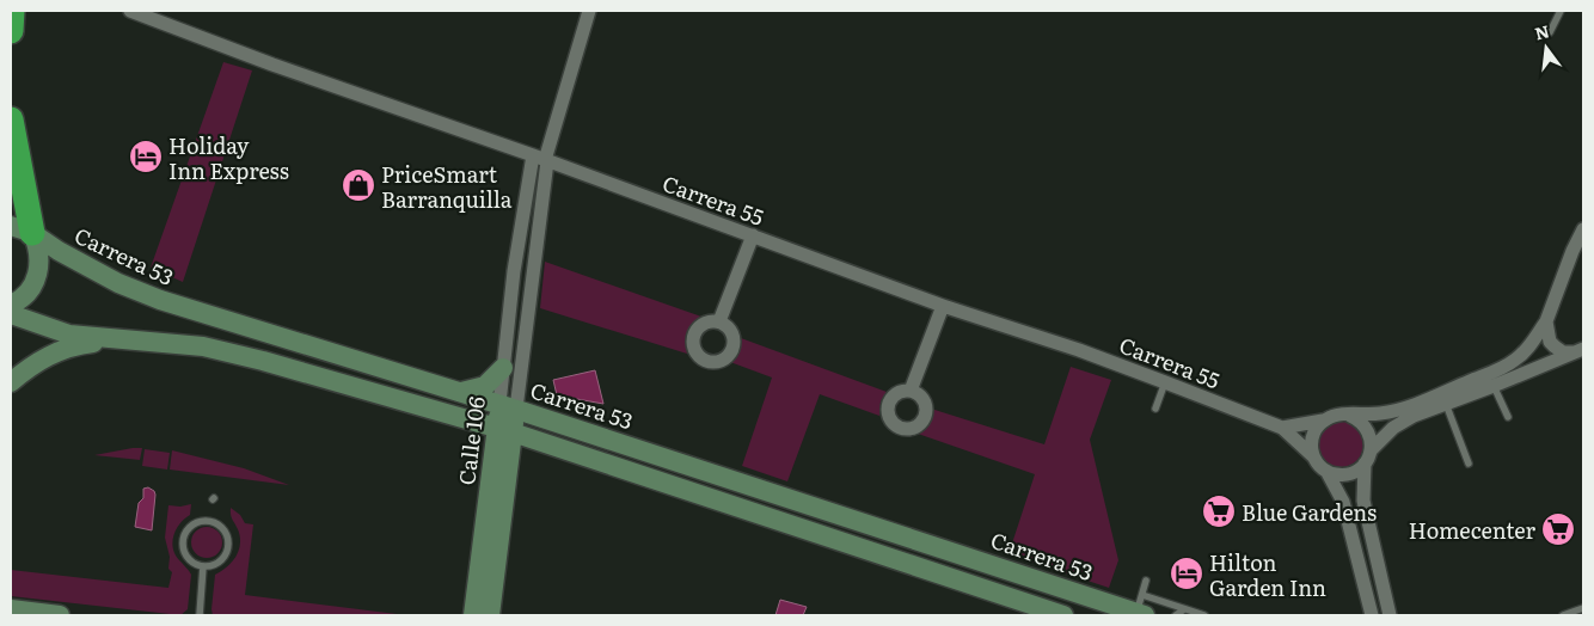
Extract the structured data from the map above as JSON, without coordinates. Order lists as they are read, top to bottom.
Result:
{
  "streets": {
    "main road": ["Carrera 53", "Calle 106"],
    "street": ["Carrera 55"]
  },
  "crossings": [
    ["Carrera 55", "Calle 106"],
    ["Carrera 53", "Calle 106"]
  ],
  "places": {
    "hotel": ["Holiday Inn Express", "Hilton Garden Inn"],
    "shop": ["PriceSmart Barranquilla"],
    "supermarket": ["Blue Gardens", "Homecenter"]
  },
  "north": "top"
}
